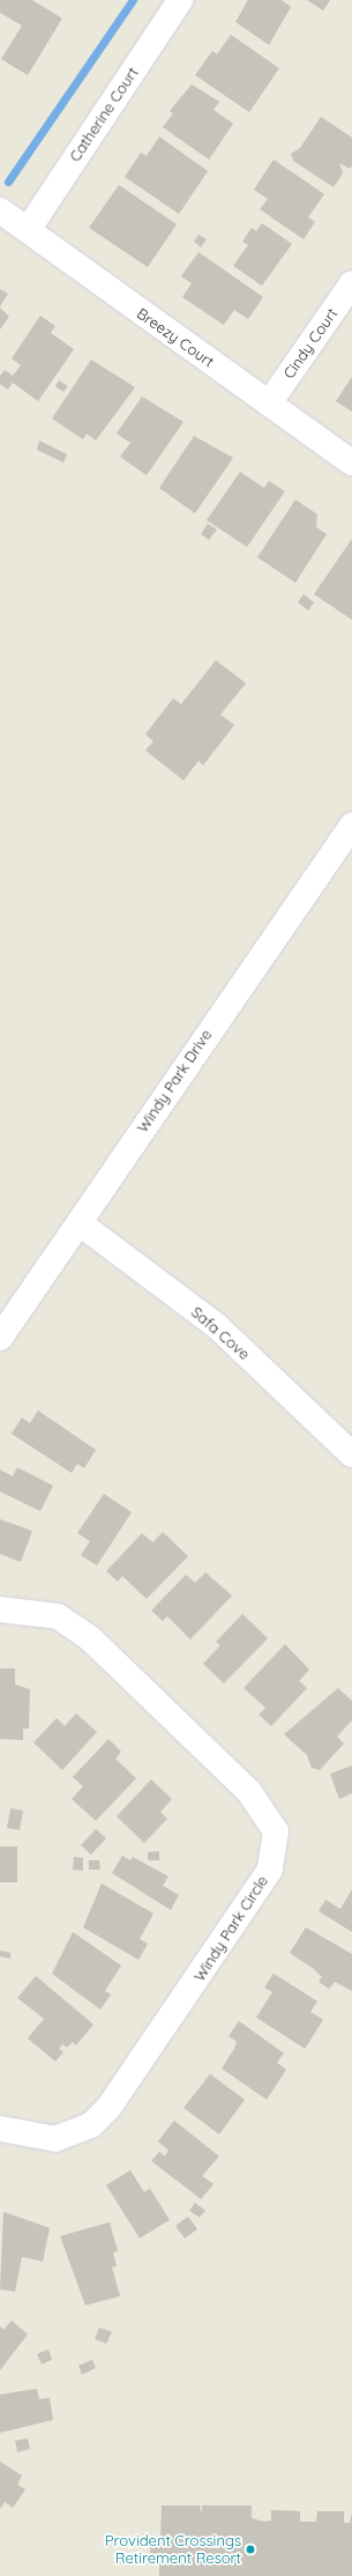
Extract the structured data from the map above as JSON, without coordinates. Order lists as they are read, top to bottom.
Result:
{
  "streets": {
    "street": [
      "Catherine Court",
      "Breezy Court",
      "Cindy Court",
      "Windy Park Drive",
      "Safa Cove",
      "Windy Park Circle"
    ]
  },
  "crossings": [
    ["Catherine Court", "Breezy Court"],
    ["Breezy Court", "Cindy Court"],
    ["Windy Park Drive", "Safa Cove"]
  ],
  "places": ["Provident Crossings Retirement Resort"]
}
